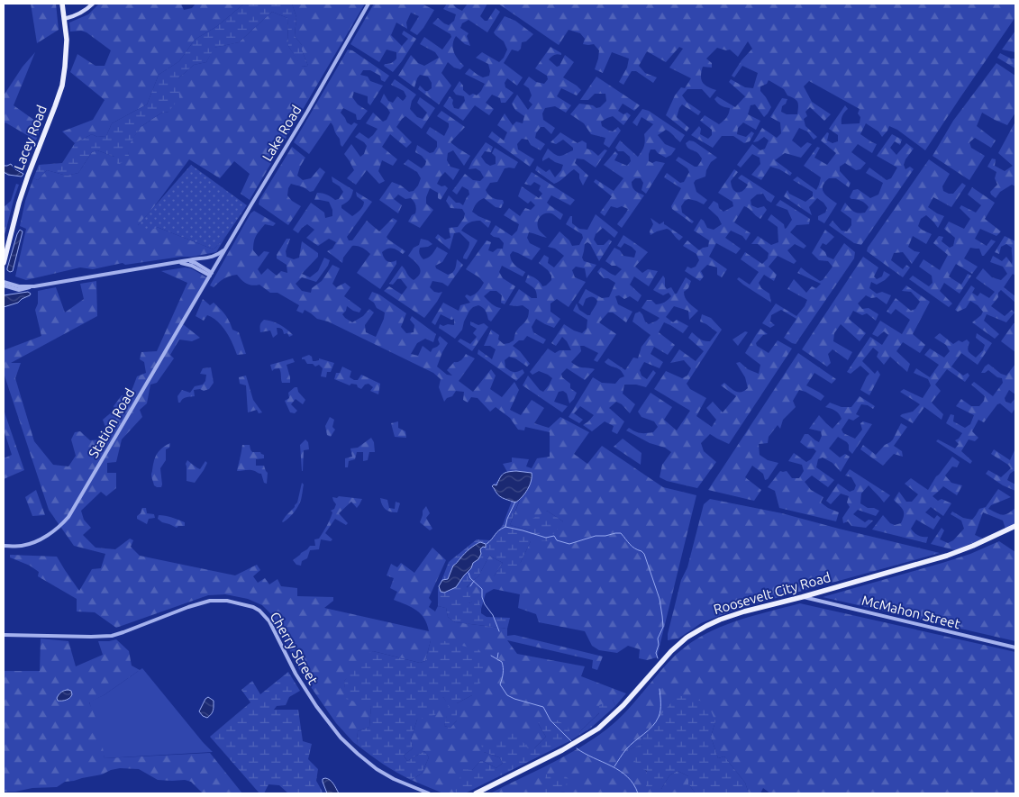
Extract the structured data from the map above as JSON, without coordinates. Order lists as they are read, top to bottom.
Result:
{
  "streets": {
    "main road": ["Lacey Road", "Roosevelt City Road"],
    "street": [
      "Lake Road",
      "Station Road",
      "McMahon Street",
      "Cherry Street"
    ]
  },
  "crossings": [
    ["Lake Road", "Station Road"],
    ["Roosevelt City Road", "McMahon Street"]
  ]
}
